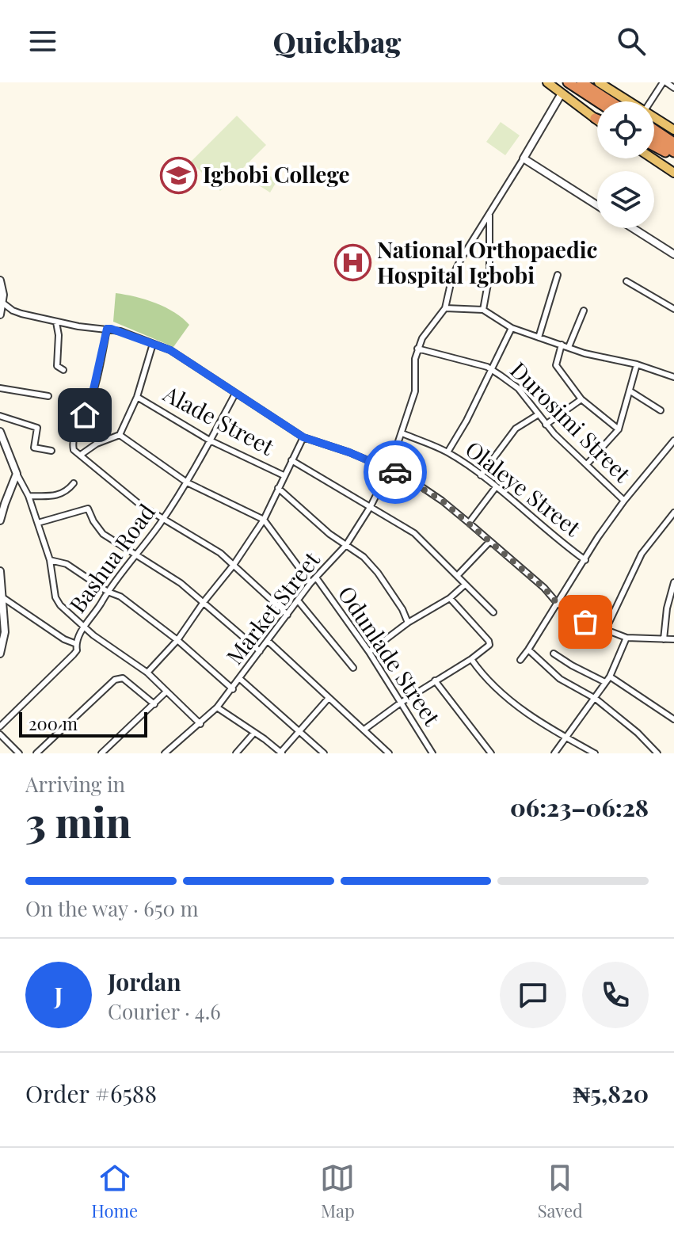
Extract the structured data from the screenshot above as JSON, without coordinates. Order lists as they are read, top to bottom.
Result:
{
  "streets": {
    "street": [
      "Alade Street",
      "Durosimi Street",
      "Olaleye Street",
      "Bashua Road",
      "Market Street",
      "Odunlade Street"
    ]
  },
  "crossings": [
    ["Alade Street", "Bashua Road"],
    ["Durosimi Street", "Market Street"],
    ["Olaleye Street", "Market Street"],
    ["Market Street", "Odunlade Street"]
  ],
  "places": {
    "school or university": ["Igbobi College"],
    "hospital": ["National Orthopaedic Hospital Igbobi"]
  },
  "scale_bar": "200 m",
  "page": {
    "header": "Quickbag",
    "scale": "200 m",
    "heading": ["3 min", "Arriving in", "06:23–06:28"],
    "panel": [
      "Jordan",
      "Courier · 4.6",
      "Order #6588",
      "₦5,820"
    ],
    "bar": "On the way · 650 m",
    "round": "J",
    "tabs": ["Home", "Map", "Saved"]
  }
}
